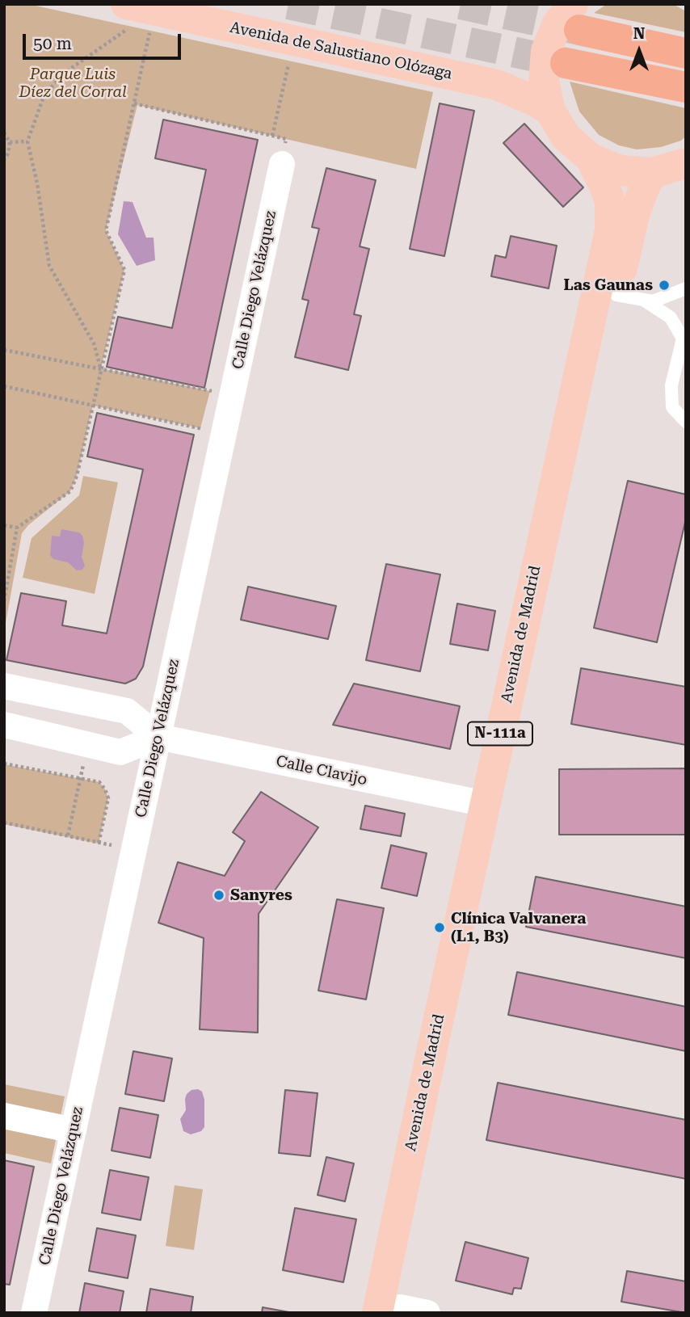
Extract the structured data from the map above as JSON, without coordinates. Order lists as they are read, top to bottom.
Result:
{
  "streets": {
    "main road": ["Avenida de Salustiano Olózaga", "Avenida de Madrid", "N-111a"],
    "street": ["Calle Diego Velázquez", "Calle Clavijo"]
  },
  "crossings": [
    ["Calle Diego Velázquez", "Calle Clavijo"],
    ["Avenida de Madrid", "Calle Clavijo"]
  ],
  "parks": ["Parque Luis Díez del Corral"],
  "places": ["Las Gaunas", "Sanyres", "Clínica Valvanera (L1, B3)"],
  "scale_bar": "50 m",
  "north": "top"
}
